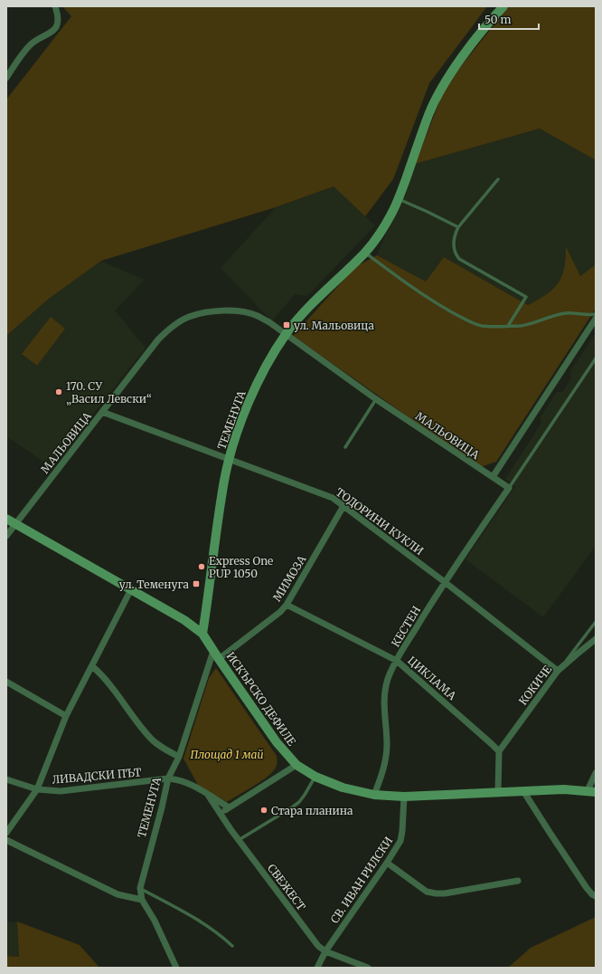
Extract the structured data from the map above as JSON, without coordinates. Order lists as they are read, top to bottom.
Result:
{
  "streets": {
    "street": [
      "ТЕМЕНУГА",
      "МАЛЬОВИЦА",
      "ТОДОРИНИ КУКЛИ",
      "МИМОЗА",
      "КЕСТЕН",
      "ЦИКЛАМА",
      "КОКИЧЕ",
      "ИСКЪРСКО ДЕФИЛЕ",
      "ЛИВАДСКИ ПЪТ",
      "СВ. ИВАН РИЛСКИ",
      "СВЕЖЕСТ"
    ]
  },
  "crossings": [
    ["ТЕМЕНУГА", "МАЛЬОВИЦА"],
    ["ТЕМЕНУГА", "ТОДОРИНИ КУКЛИ"],
    ["ТЕМЕНУГА", "МИМОЗА"],
    ["ТЕМЕНУГА", "ИСКЪРСКО ДЕФИЛЕ"],
    ["ТЕМЕНУГА", "ЛИВАДСКИ ПЪТ"],
    ["МАЛЬОВИЦА", "ТОДОРИНИ КУКЛИ"],
    ["МАЛЬОВИЦА", "КЕСТЕН"],
    ["МАЛЬОВИЦА", "ИСКЪРСКО ДЕФИЛЕ"],
    ["ТОДОРИНИ КУКЛИ", "МИМОЗА"],
    ["ТОДОРИНИ КУКЛИ", "КЕСТЕН"],
    ["ТОДОРИНИ КУКЛИ", "КОКИЧЕ"],
    ["МИМОЗА", "ЦИКЛАМА"],
    ["МИМОЗА", "ИСКЪРСКО ДЕФИЛЕ"],
    ["КЕСТЕН", "ЦИКЛАМА"],
    ["КЕСТЕН", "ИСКЪРСКО ДЕФИЛЕ"],
    ["ЦИКЛАМА", "КОКИЧЕ"],
    ["ИСКЪРСКО ДЕФИЛЕ", "СВ. ИВАН РИЛСКИ"],
    ["СВ. ИВАН РИЛСКИ", "СВЕЖЕСТ"]
  ],
  "parks": ["Площад 1 май"],
  "places": {
    "transit": ["ул. Мальовица", "ул. Теменуга"],
    "other": ["170. СУ „Васил Левски“", "Express One PUP 1050", "Стара планина"]
  },
  "scale_bar": "50 m"
}
